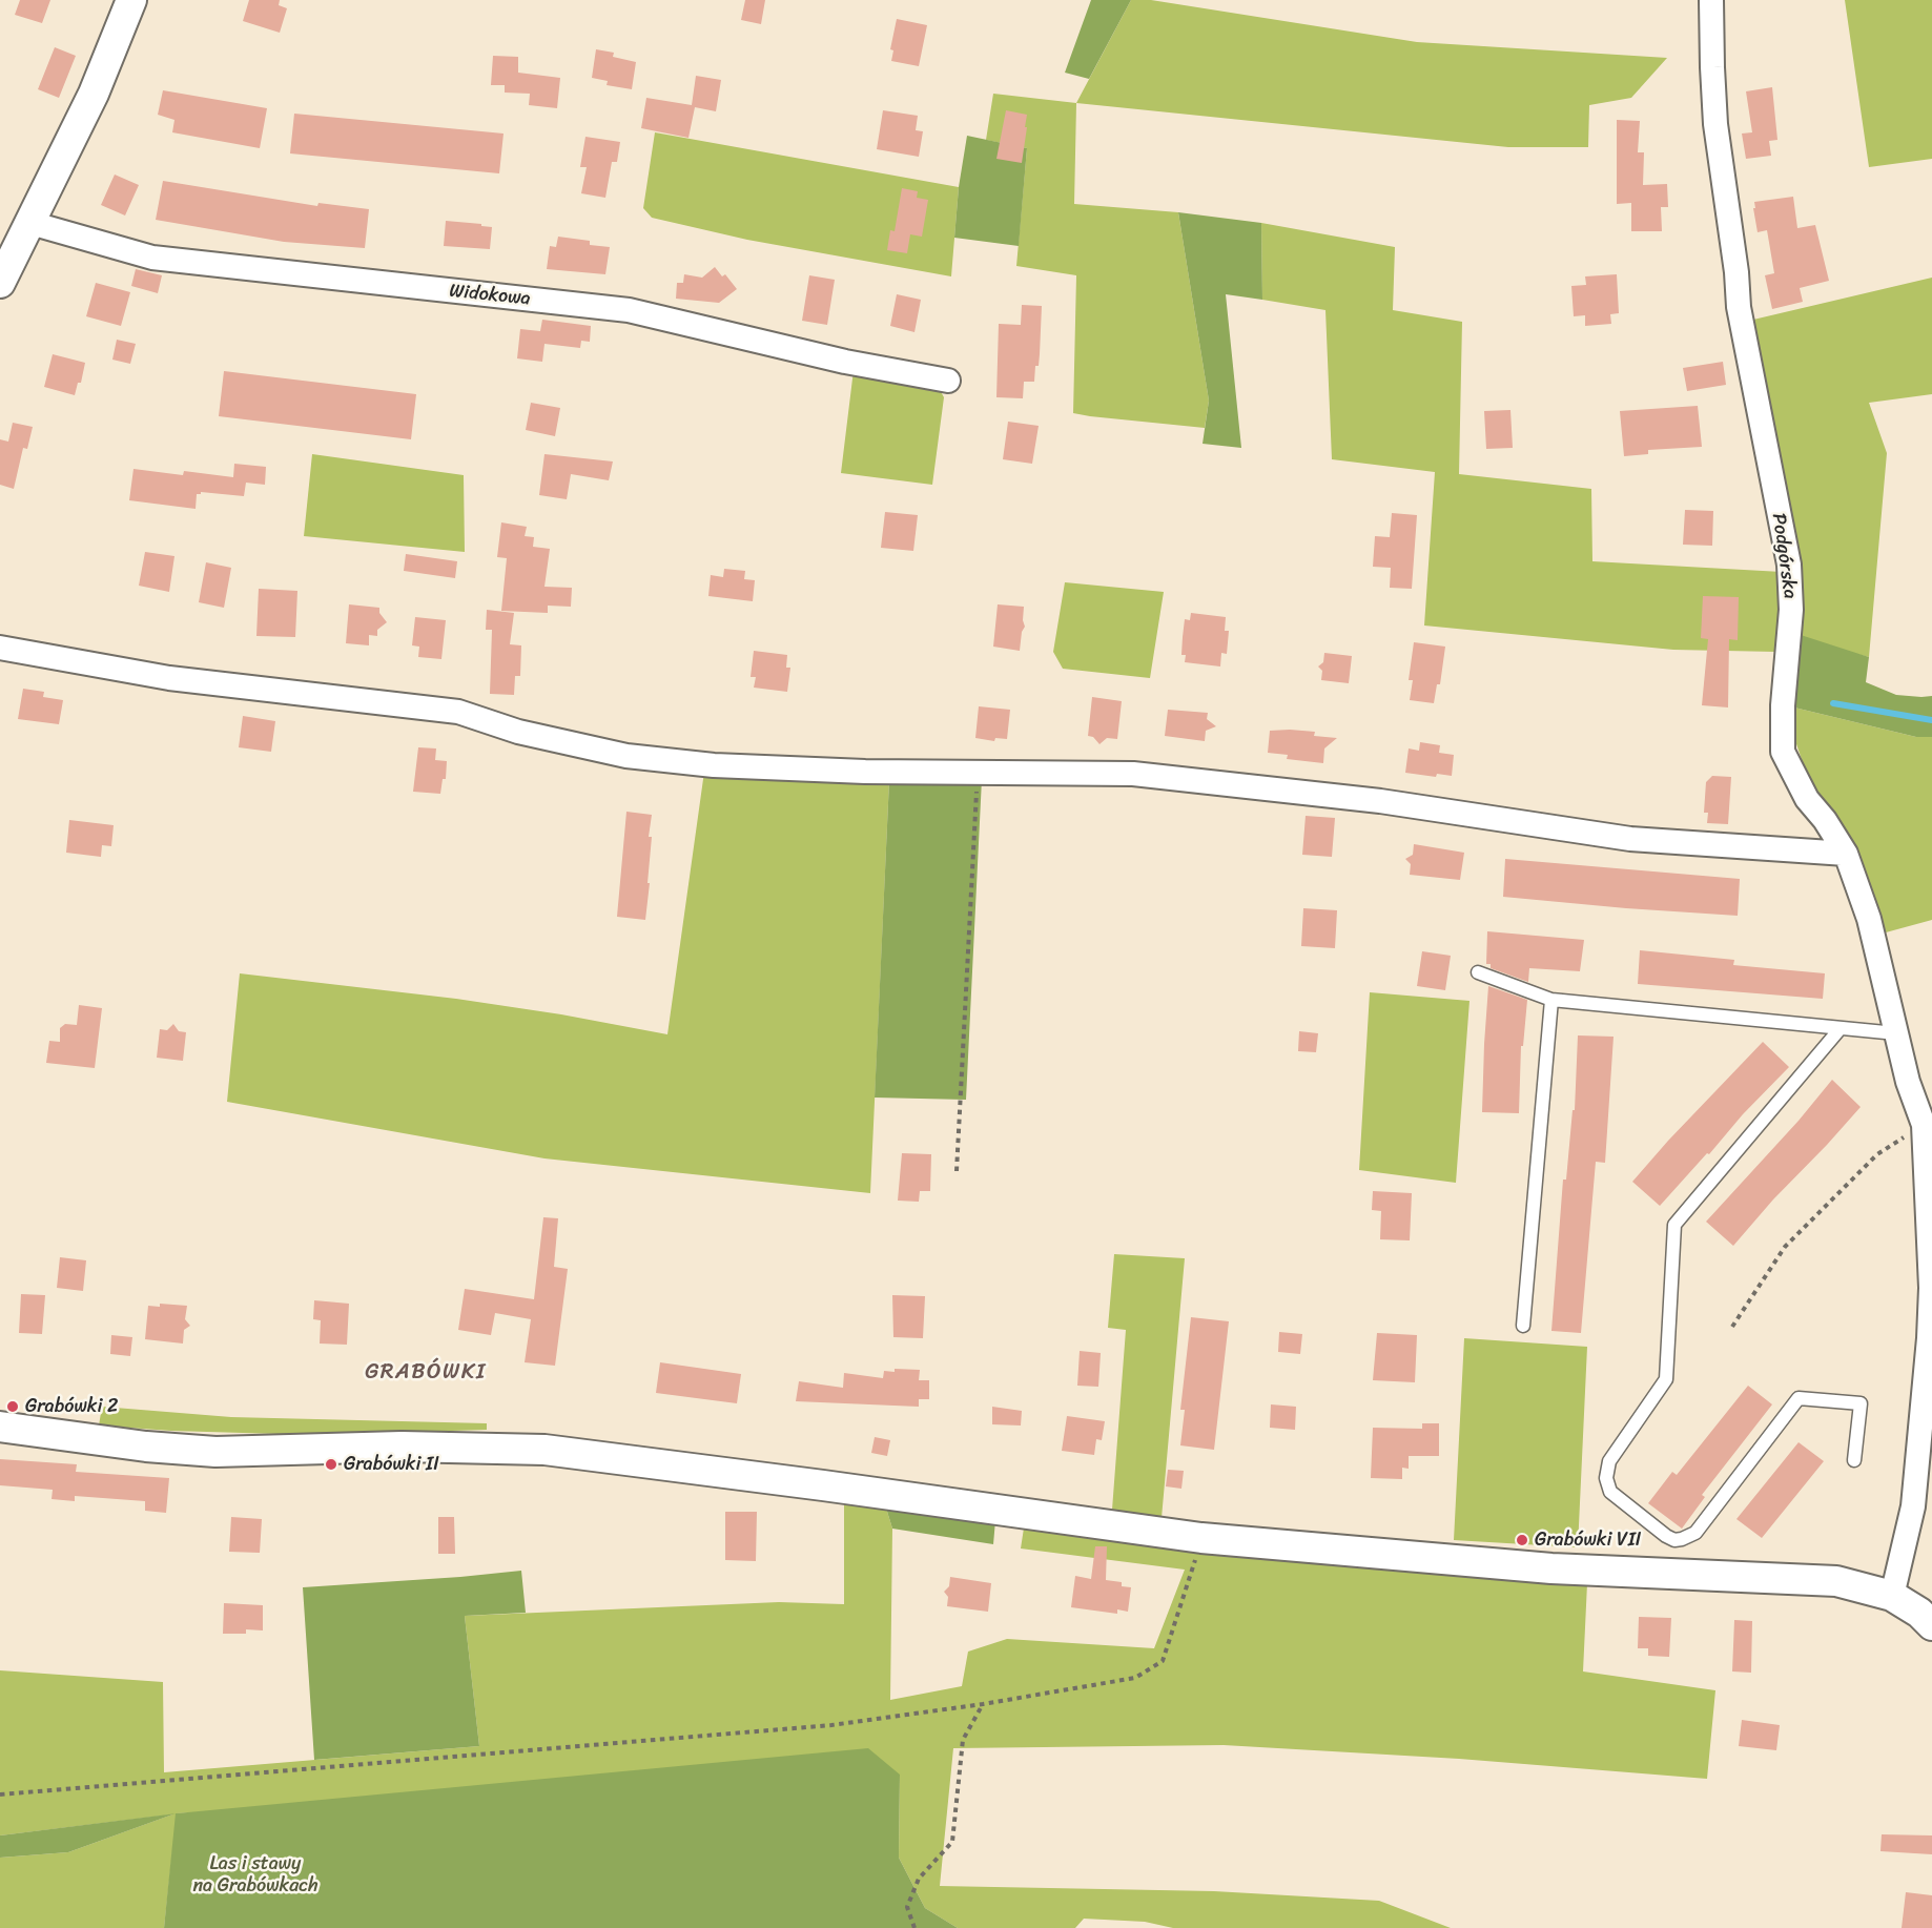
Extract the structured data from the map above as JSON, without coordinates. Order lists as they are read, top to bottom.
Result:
{
  "streets": {
    "street": ["Widokowa", "Podgórska"]
  },
  "districts": ["GRABÓWKI"],
  "parks": ["Las i stawy na Grabówkach"],
  "places": ["Grabówki 2", "Grabówki II", "Grabówki VII"]
}
